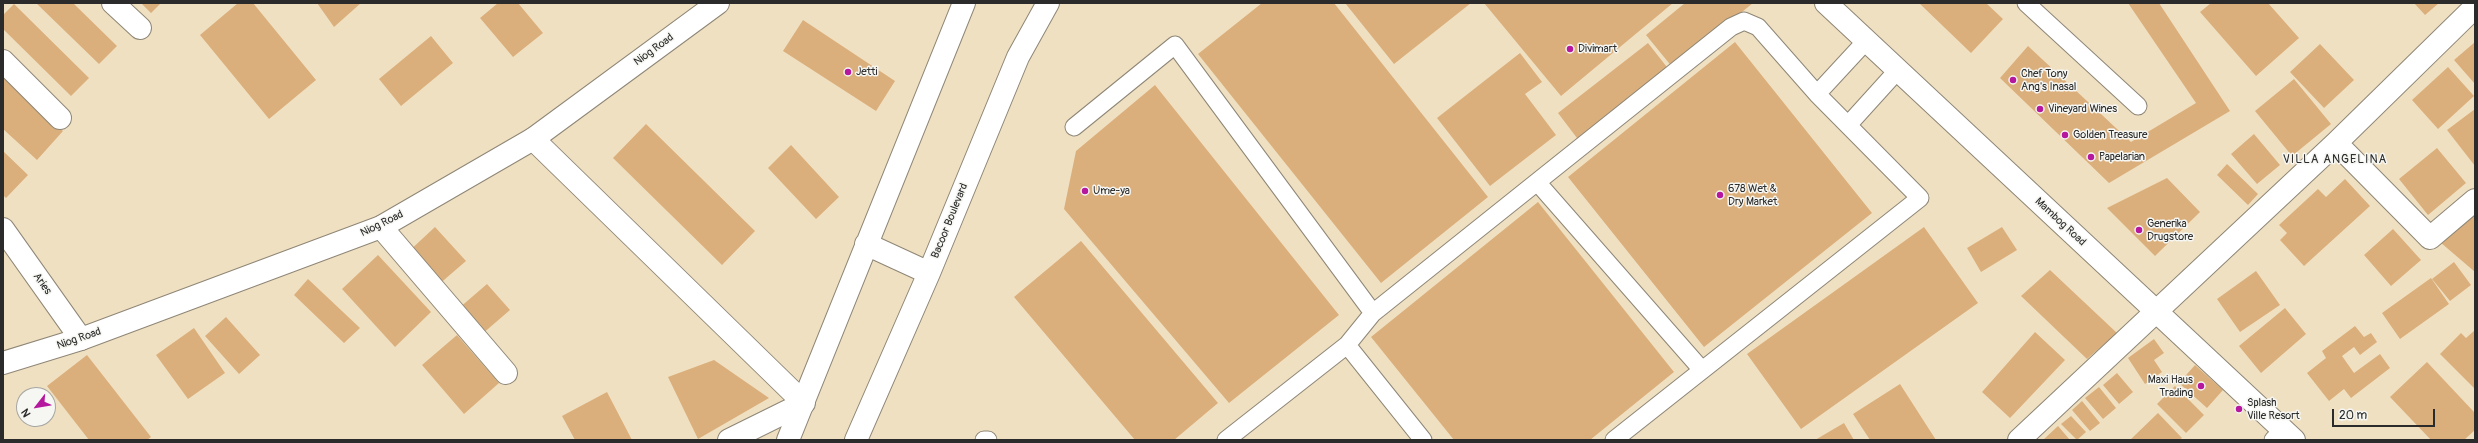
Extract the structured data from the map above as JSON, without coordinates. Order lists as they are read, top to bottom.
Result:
{
  "streets": {
    "street": [
      "Niog Road",
      "Bacoor Boulevard",
      "Mambog Road",
      "Aries"
    ]
  },
  "crossings": [
    ["Niog Road", "Aries"]
  ],
  "districts": ["VILLA ANGELINA"],
  "places": [
    "Divimart",
    "Jetti",
    "Chef Tony Ang's Inasal",
    "Vineyard Wines",
    "Golden Treasure",
    "Papelarian",
    "Ume-ya",
    "678 Wet & Dry Market",
    "Generika Drugstore",
    "Maxi Haus Trading",
    "Splash Ville Resort"
  ],
  "scale_bar": "20 m",
  "north": "bottom left"
}
